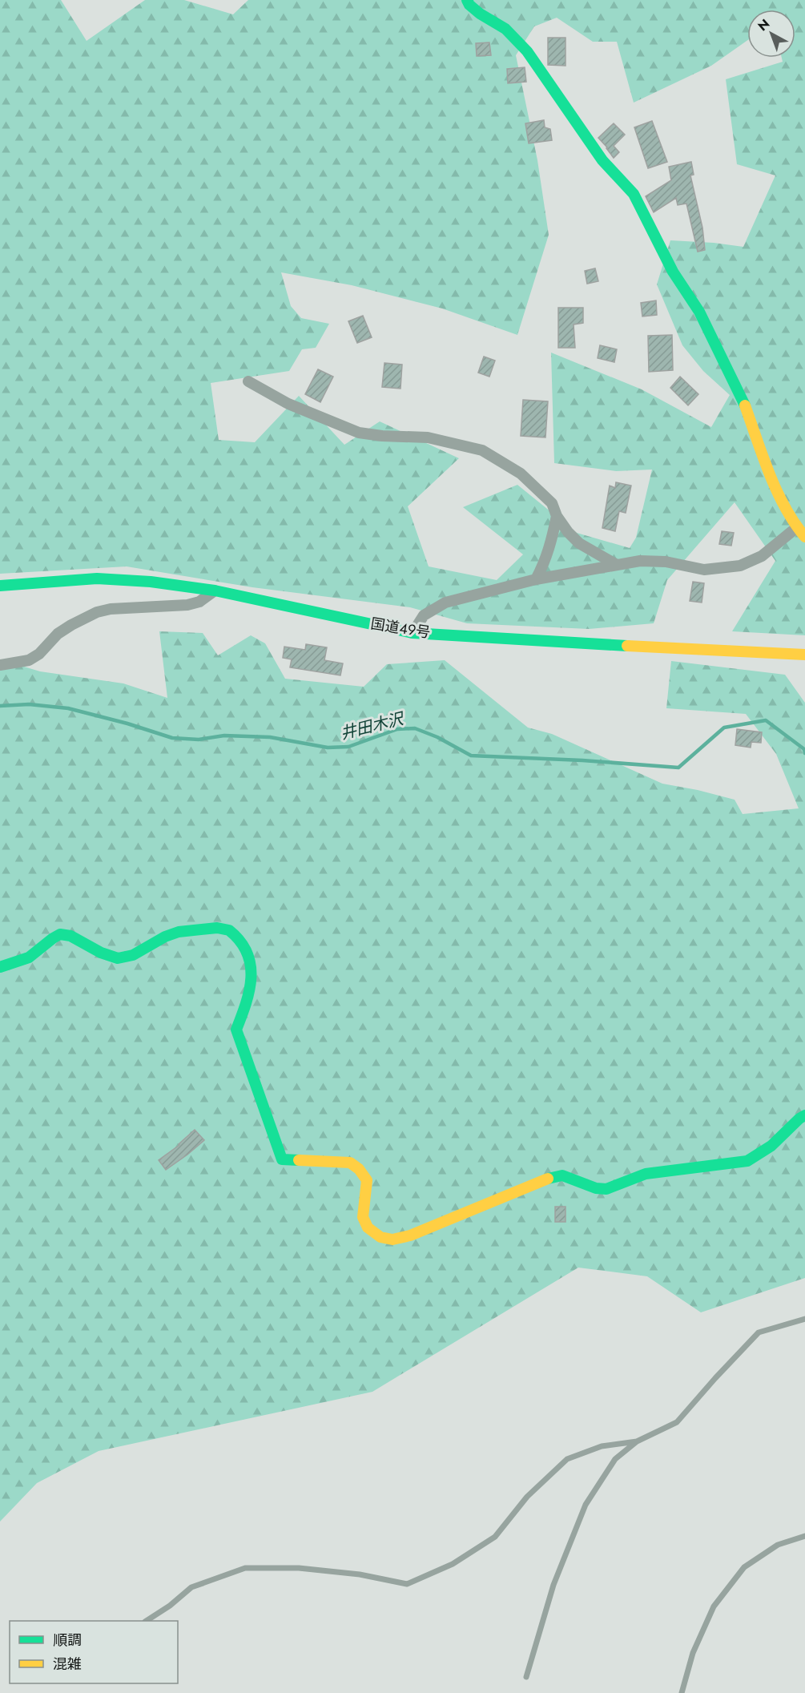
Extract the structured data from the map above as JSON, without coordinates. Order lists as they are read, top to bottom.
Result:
{
  "streets": {
    "main road": ["国道49号"]
  },
  "water": ["井田木沢"],
  "legend": ["順調", "混雑"],
  "north": "top left"
}
